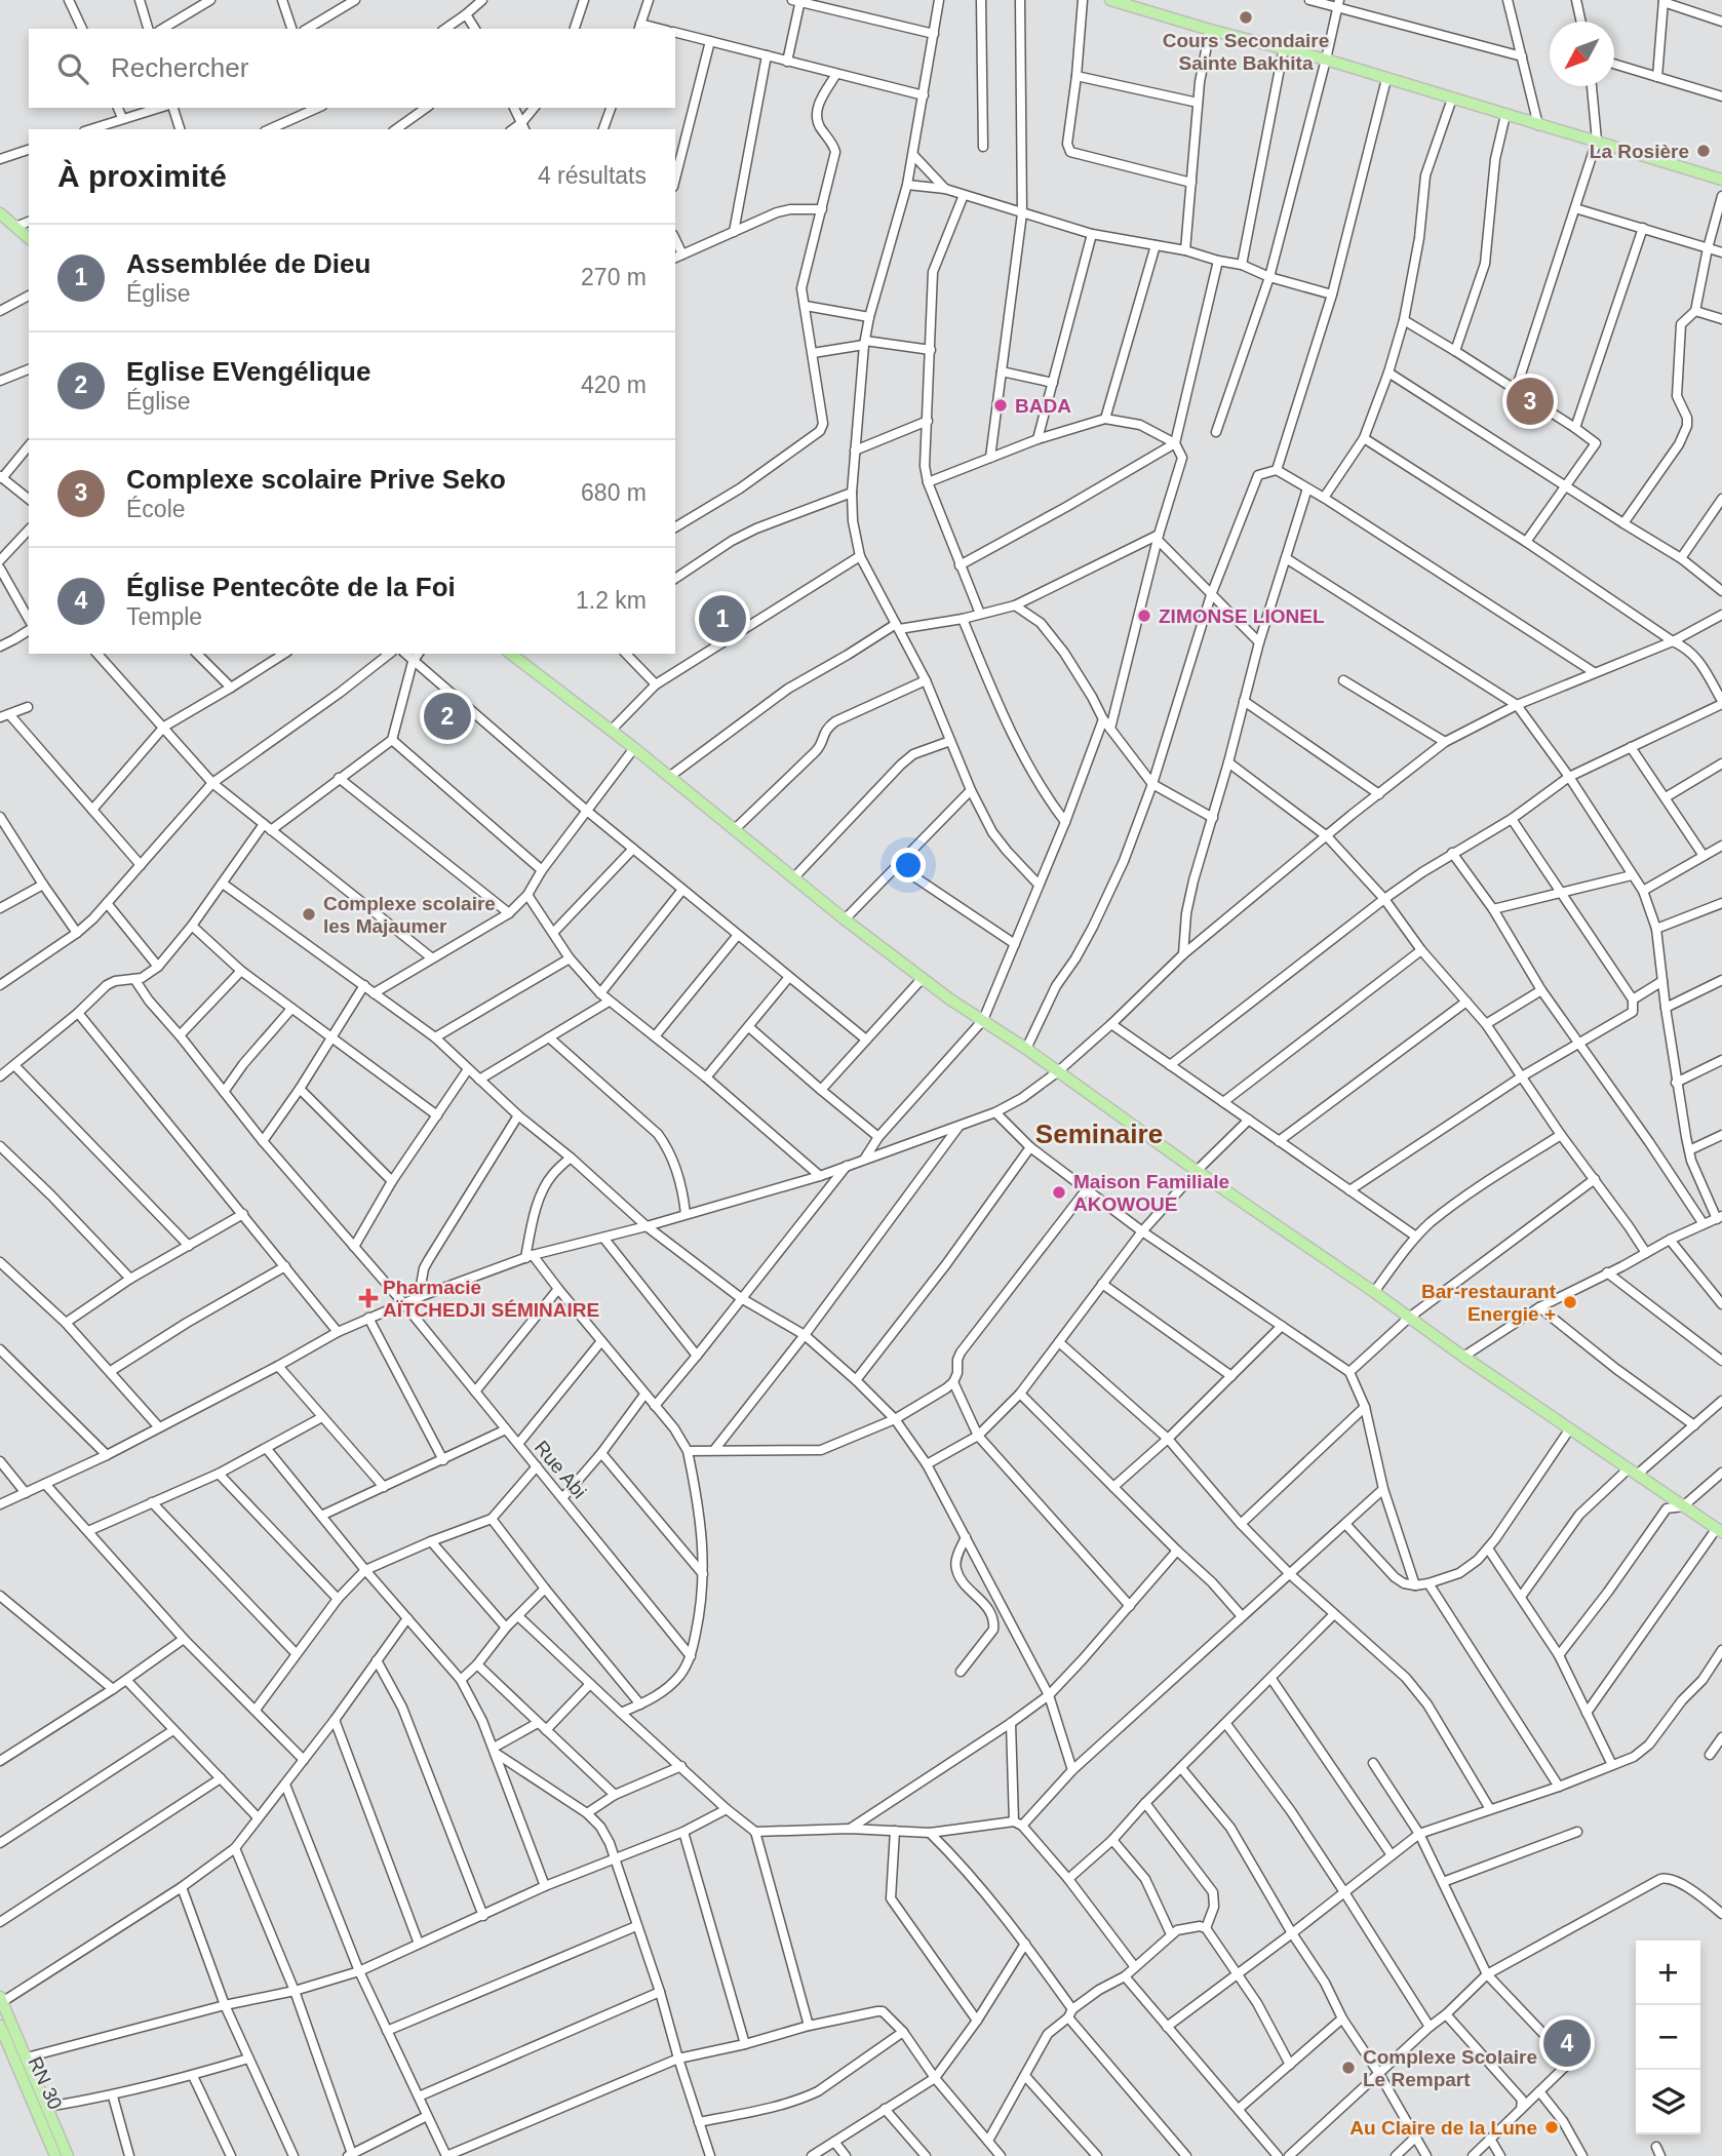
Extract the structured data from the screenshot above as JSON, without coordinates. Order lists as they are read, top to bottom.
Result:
{
  "streets": {
    "main road": ["RN 30"],
    "street": ["Rue Abi"]
  },
  "districts": ["Seminaire"],
  "places": {
    "other": [
      "Cours Secondaire Sainte Bakhita",
      "La Rosière",
      "BADA",
      "ZIMONSE LIONEL",
      "Complexe scolaire les Majaumer",
      "Maison Familiale AKOWOUE",
      "Bar-restaurant Energie +",
      "Complexe Scolaire Le Rempart",
      "Au Claire de la Lune"
    ],
    "health": ["Pharmacie AÏTCHEDJI SÉMINAIRE"]
  },
  "north": "bottom left",
  "page": {
    "search": "Rechercher",
    "heading": ["À proximité", "4 résultats"],
    "list": [
      {
        "mark": "1",
        "name": "Assemblée de Dieu",
        "note": "Église",
        "value": "270 m"
      },
      {
        "mark": "2",
        "name": "Eglise EVengélique",
        "note": "Église",
        "value": "420 m"
      },
      {
        "mark": "3",
        "name": "Complexe scolaire Prive Seko",
        "note": "École",
        "value": "680 m"
      },
      {
        "mark": "4",
        "name": "Église Pentecôte de la Foi",
        "note": "Temple",
        "value": "1.2 km"
      }
    ],
    "pins": [
      "3",
      "1",
      "2",
      "4"
    ],
    "map_buttons": ["+", "−"]
  }
}
